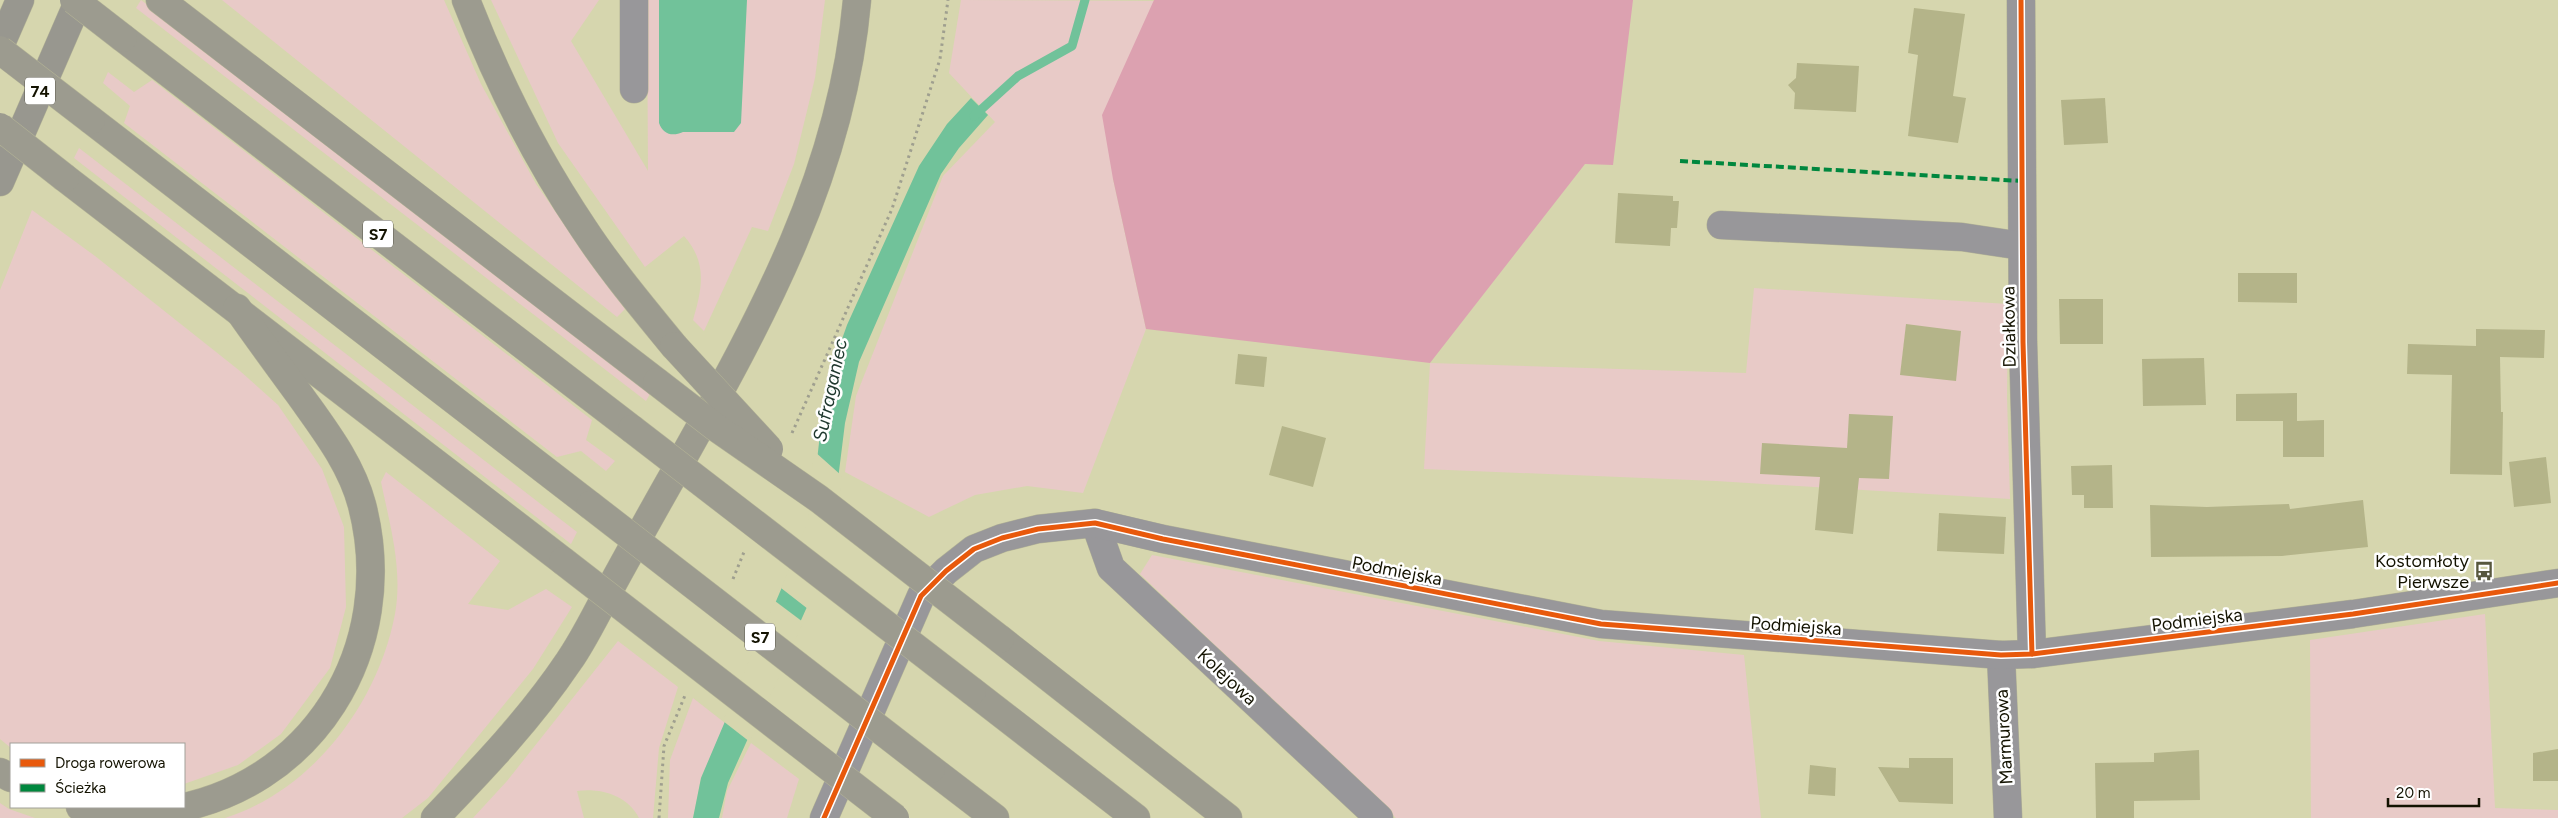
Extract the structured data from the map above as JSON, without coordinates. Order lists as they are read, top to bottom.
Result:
{
  "streets": {
    "highway": ["S7"],
    "main road": ["74"],
    "street": [
      "Działkowa",
      "Podmiejska",
      "Kolejowa",
      "Marmurowa"
    ]
  },
  "crossings": [
    ["Działkowa", "Podmiejska"],
    ["Podmiejska", "Kolejowa"],
    ["Podmiejska", "Marmurowa"]
  ],
  "water": ["Sufraganiec"],
  "places": {
    "bus stop": ["Kostomłoty Pierwsze"]
  },
  "legend": ["Droga rowerowa", "Ścieżka"],
  "scale_bar": "20 m"
}
